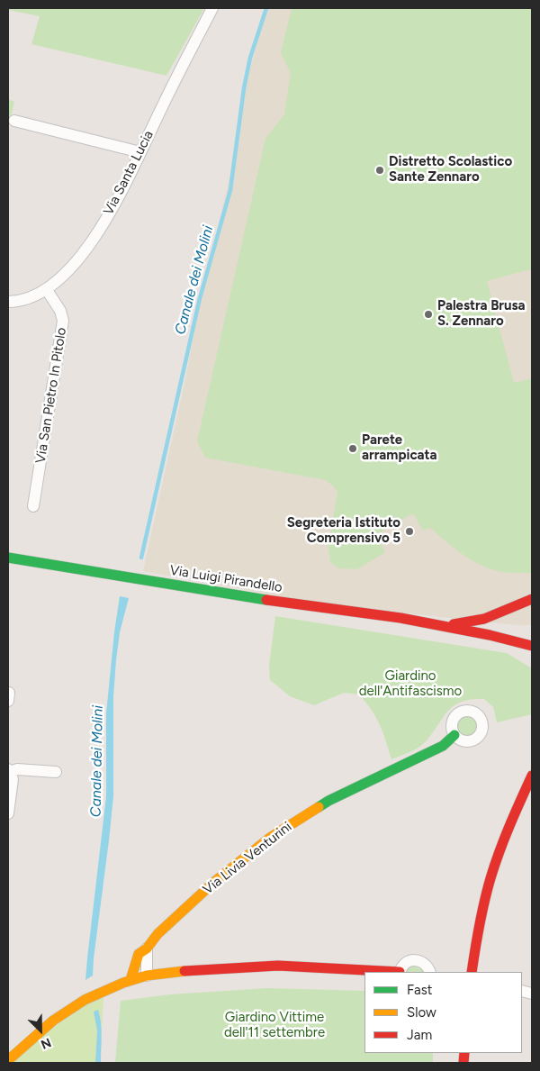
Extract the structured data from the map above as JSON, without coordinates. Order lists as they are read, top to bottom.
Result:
{
  "streets": {
    "street": [
      "Via Santa Lucia",
      "Via San Pietro In Pitolo",
      "Via Luigi Pirandello",
      "Via Livia Venturini"
    ]
  },
  "crossings": [
    ["Via Santa Lucia", "Via San Pietro In Pitolo"]
  ],
  "water": ["Canale dei Molini"],
  "parks": ["Giardino dell'Antifascismo", "Giardino Vittime dell'11 settembre"],
  "places": [
    "Distretto Scolastico Sante Zennaro",
    "Palestra Brusa S. Zennaro",
    "Parete arrampicata",
    "Segreteria Istituto Comprensivo 5"
  ],
  "legend": ["Fast", "Slow", "Jam"],
  "north": "bottom right"
}
